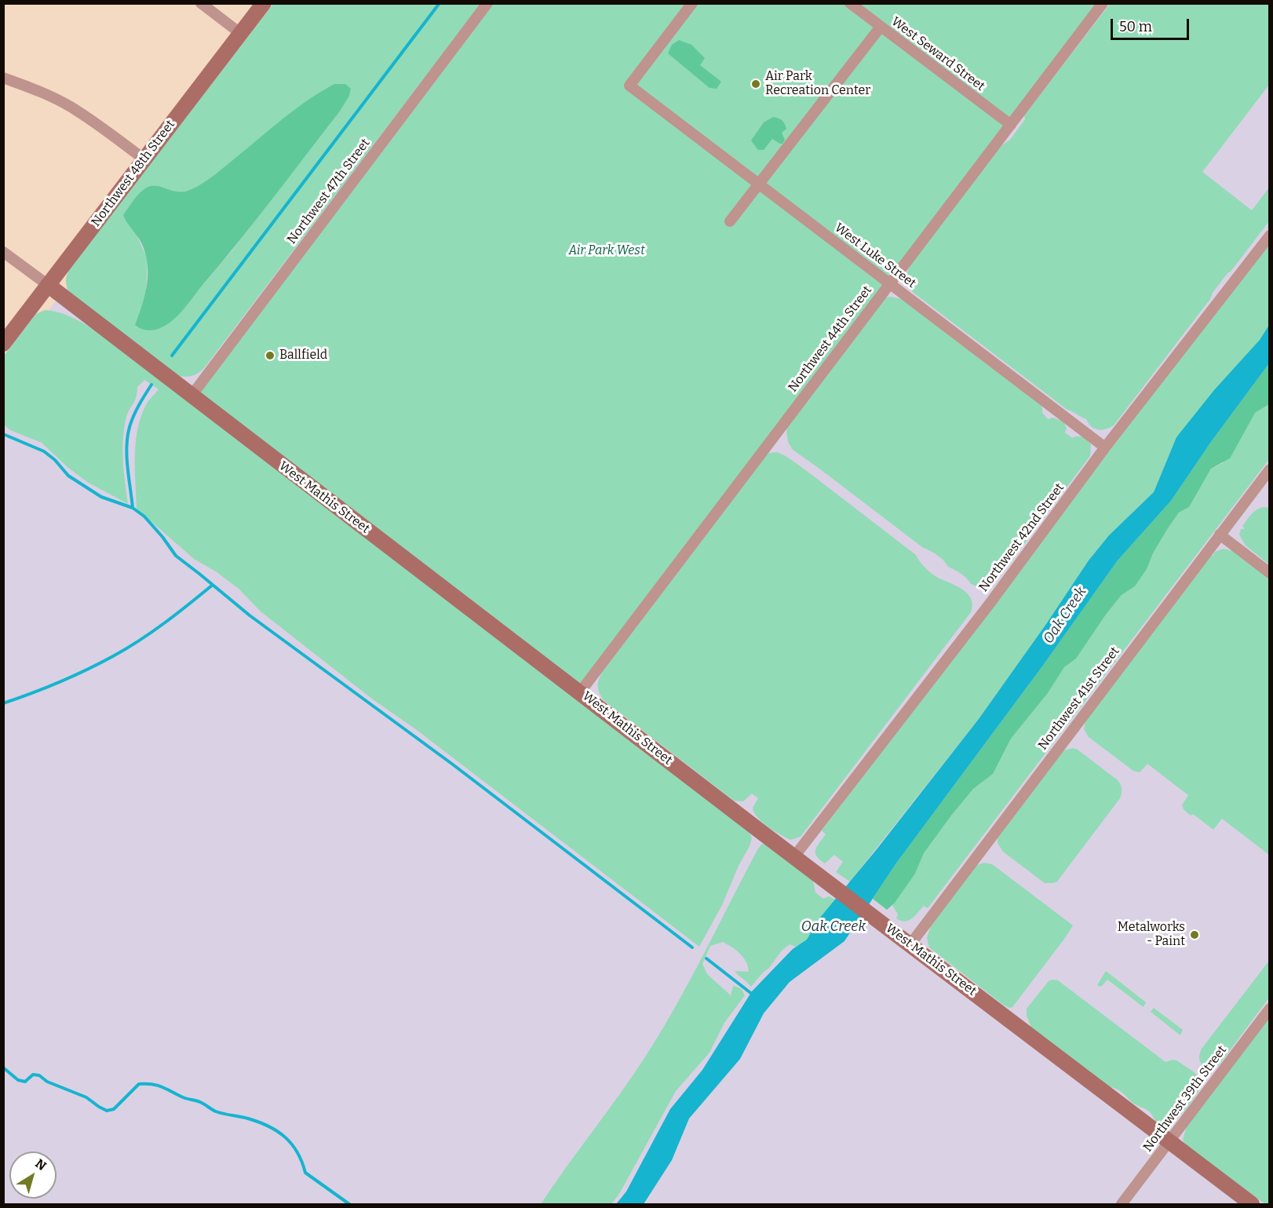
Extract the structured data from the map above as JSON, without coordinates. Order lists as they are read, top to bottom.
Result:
{
  "streets": {
    "street": [
      "West Seward Street",
      "Northwest 48th Street",
      "Northwest 47th Street",
      "West Luke Street",
      "Northwest 44th Street",
      "West Mathis Street",
      "Northwest 42nd Street",
      "Northwest 41st Street",
      "Northwest 39th Street"
    ]
  },
  "crossings": [
    ["West Seward Street", "Northwest 44th Street"],
    ["Northwest 48th Street", "West Mathis Street"],
    ["Northwest 47th Street", "West Mathis Street"],
    ["West Luke Street", "Northwest 44th Street"],
    ["West Luke Street", "Northwest 42nd Street"],
    ["Northwest 44th Street", "West Mathis Street"],
    ["West Mathis Street", "Northwest 42nd Street"],
    ["West Mathis Street", "Northwest 41st Street"],
    ["West Mathis Street", "Northwest 39th Street"]
  ],
  "water": ["Oak Creek"],
  "parks": ["Air Park West"],
  "places": ["Air Park Recreation Center", "Ballfield", "Metalworks - Paint"],
  "scale_bar": "50 m",
  "north": "top right"
}
